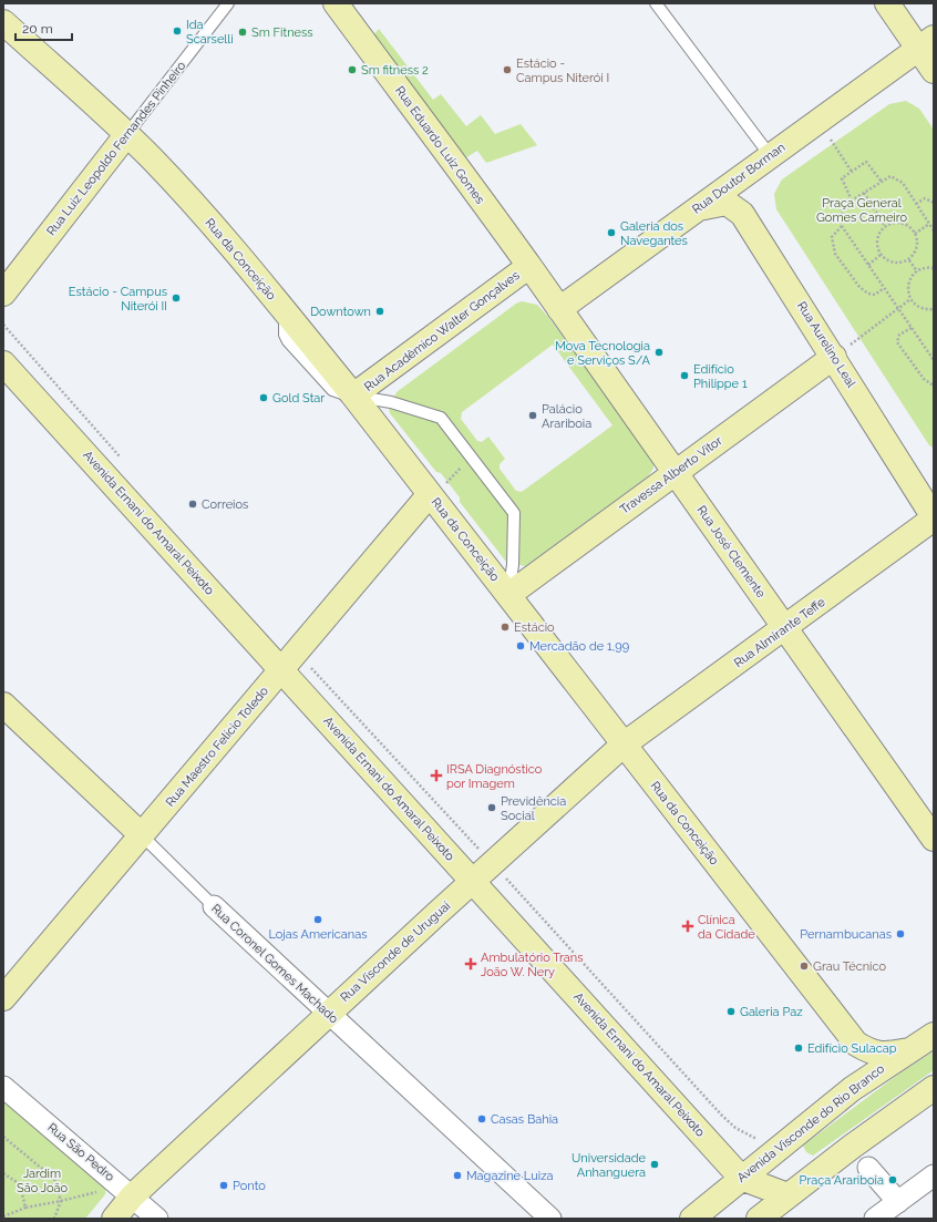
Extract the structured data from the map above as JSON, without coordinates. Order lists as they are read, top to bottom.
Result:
{
  "streets": {
    "street": [
      "Rua Eduardo Luiz Gomes",
      "Rua Luiz Leopoldo Fernandes Pinheiro",
      "Rua Doutor Borman",
      "Rua da Conceição",
      "Rua Acadêmico Walter Gonçalves",
      "Rua Aurelino Leal",
      "Travessa Alberto Vitor",
      "Avenida Ernani do Amaral Peixoto",
      "Rua José Clemente",
      "Rua Almirante Teffe",
      "Rua Maestro Felício Toledo",
      "Rua Visconde de Uruguai",
      "Rua Coronel Gomes Machado",
      "Avenida Visconde do Rio Branco",
      "Rua São Pedro"
    ]
  },
  "crossings": [
    ["Rua Eduardo Luiz Gomes", "Rua Acadêmico Walter Gonçalves"],
    ["Rua Eduardo Luiz Gomes", "Rua José Clemente"],
    ["Rua Luiz Leopoldo Fernandes Pinheiro", "Rua da Conceição"],
    ["Rua Doutor Borman", "Rua Aurelino Leal"],
    ["Rua Doutor Borman", "Rua José Clemente"],
    ["Rua da Conceição", "Rua Acadêmico Walter Gonçalves"],
    ["Rua da Conceição", "Travessa Alberto Vitor"],
    ["Rua da Conceição", "Rua Almirante Teffe"],
    ["Rua da Conceição", "Rua Maestro Felício Toledo"],
    ["Rua da Conceição", "Rua Visconde de Uruguai"],
    ["Rua da Conceição", "Avenida Visconde do Rio Branco"],
    ["Rua Acadêmico Walter Gonçalves", "Rua José Clemente"],
    ["Rua Aurelino Leal", "Travessa Alberto Vitor"],
    ["Rua Aurelino Leal", "Rua Almirante Teffe"],
    ["Travessa Alberto Vitor", "Rua José Clemente"],
    ["Avenida Ernani do Amaral Peixoto", "Rua Maestro Felício Toledo"],
    ["Avenida Ernani do Amaral Peixoto", "Rua Visconde de Uruguai"],
    ["Avenida Ernani do Amaral Peixoto", "Avenida Visconde do Rio Branco"],
    ["Rua José Clemente", "Rua Almirante Teffe"],
    ["Rua Almirante Teffe", "Rua Visconde de Uruguai"],
    ["Rua Maestro Felício Toledo", "Rua Coronel Gomes Machado"],
    ["Rua Visconde de Uruguai", "Rua Coronel Gomes Machado"],
    ["Rua Visconde de Uruguai", "Rua São Pedro"]
  ],
  "parks": ["Praça General Gomes Carneiro", "Jardim São João"],
  "places": {
    "other": [
      "Ida Scarselli",
      "Sm Fitness",
      "Sm fitness 2",
      "Estácio - Campus Niterói I",
      "Galeria dos Navegantes",
      "Estácio - Campus Niterói II",
      "Downtown",
      "Mova Tecnologia e Serviços S/A",
      "Edifício Philippe 1",
      "Gold Star",
      "Palácio Arariboia",
      "Correios",
      "Estácio",
      "Mercadão de 1,99",
      "Previdência Social",
      "Lojas Americanas",
      "Pernambucanas",
      "Grau Técnico",
      "Galeria Paz",
      "Edifício Sulacap",
      "Casas Bahia",
      "Universidade Anhanguera",
      "Magazine Luiza",
      "Praça Arariboia",
      "Ponto"
    ],
    "health": ["IRSA Diagnóstico por Imagem", "Clínica da Cidade", "Ambulatório Trans João W. Nery"]
  },
  "scale_bar": "20 m"
}
